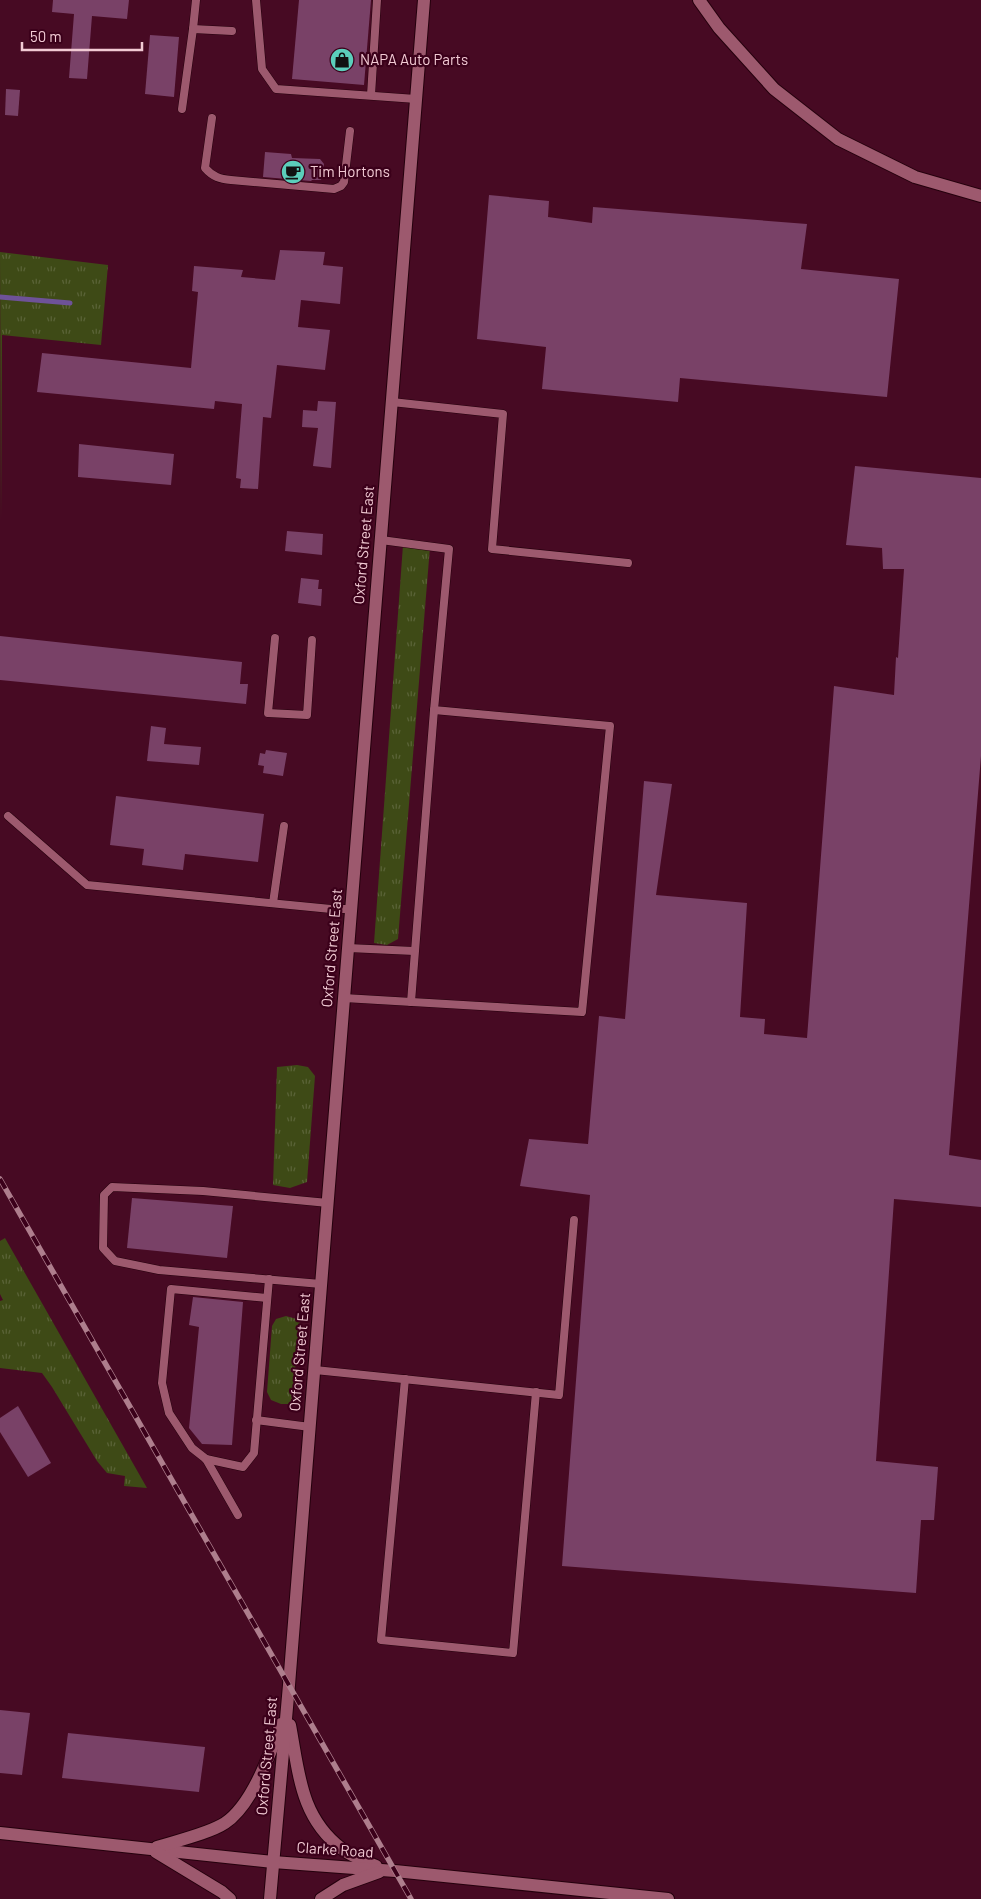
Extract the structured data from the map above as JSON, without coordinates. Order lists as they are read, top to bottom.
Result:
{
  "streets": {
    "main road": ["Oxford Street East", "Clarke Road"]
  },
  "crossings": [
    ["Oxford Street East", "Clarke Road"]
  ],
  "places": {
    "shop": ["NAPA Auto Parts"],
    "cafe": ["Tim Hortons"]
  },
  "scale_bar": "50 m"
}
